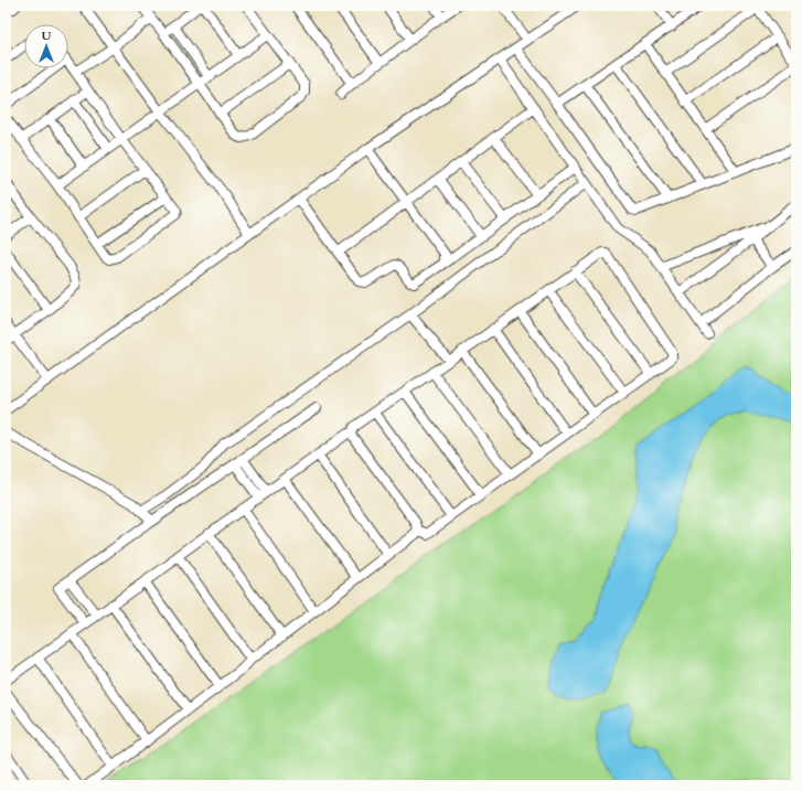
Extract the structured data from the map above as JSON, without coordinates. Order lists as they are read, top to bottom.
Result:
{
  "north": "top"
}
